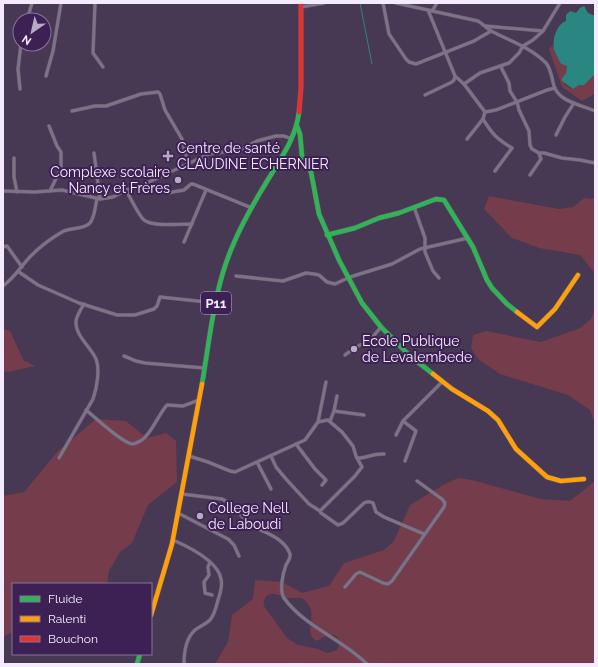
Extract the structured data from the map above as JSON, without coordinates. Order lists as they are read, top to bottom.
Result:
{
  "streets": {
    "street": ["P11"]
  },
  "places": {
    "health": ["Centre de santé CLAUDINE ECHERNIER"],
    "other": ["Complexe scolaire Nancy et Frères", "Ecole Publique de Levalembede", "College Nell de Laboudi"]
  },
  "legend": ["Fluide", "Ralenti", "Bouchon"],
  "north": "bottom left"
}
